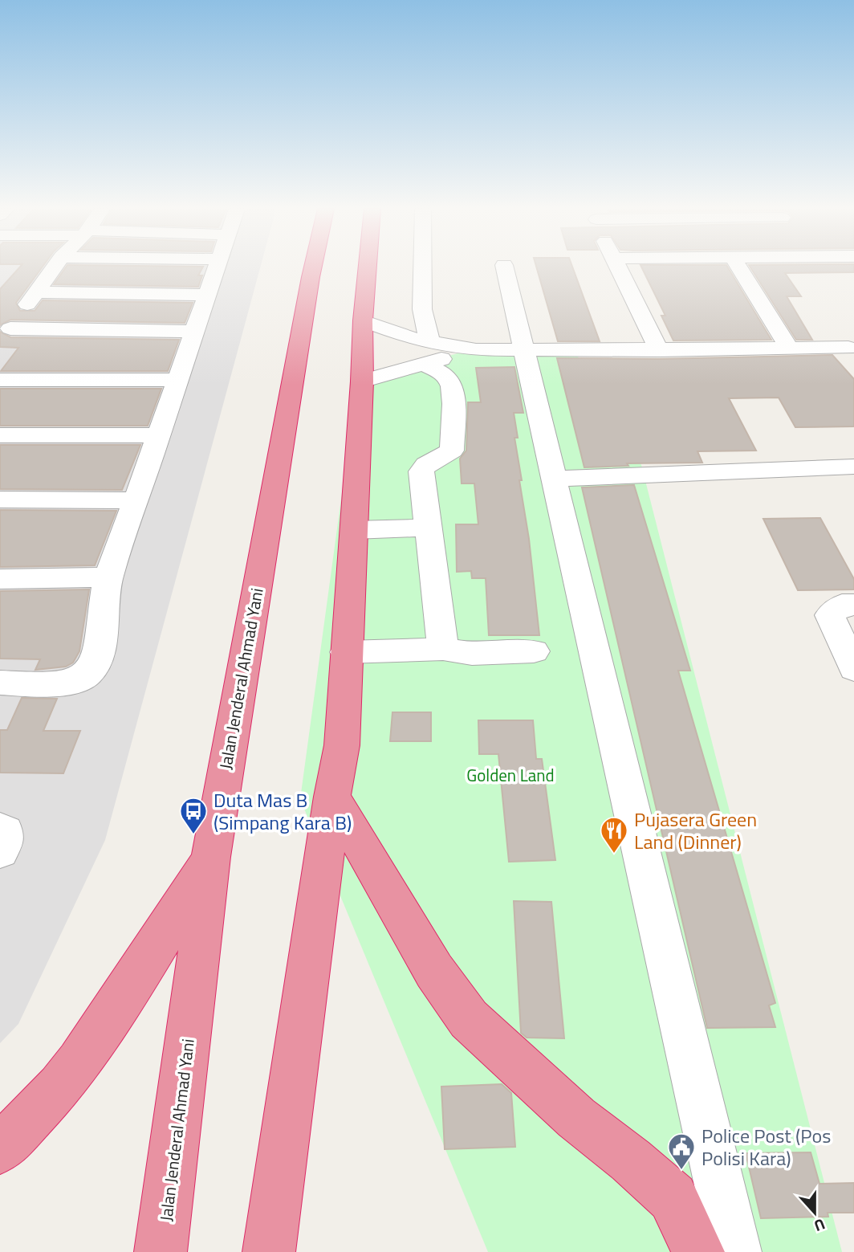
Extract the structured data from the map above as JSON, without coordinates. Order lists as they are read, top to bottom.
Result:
{
  "streets": {
    "highway": ["Jalan Jenderal Ahmad Yani"]
  },
  "parks": ["Golden Land"],
  "places": {
    "bus stop": ["Duta Mas B (Simpang Kara B)"],
    "restaurant": ["Pujasera Green Land (Dinner)"],
    "public building": ["Police Post (Pos Polisi Kara)"]
  },
  "north": "bottom"
}
